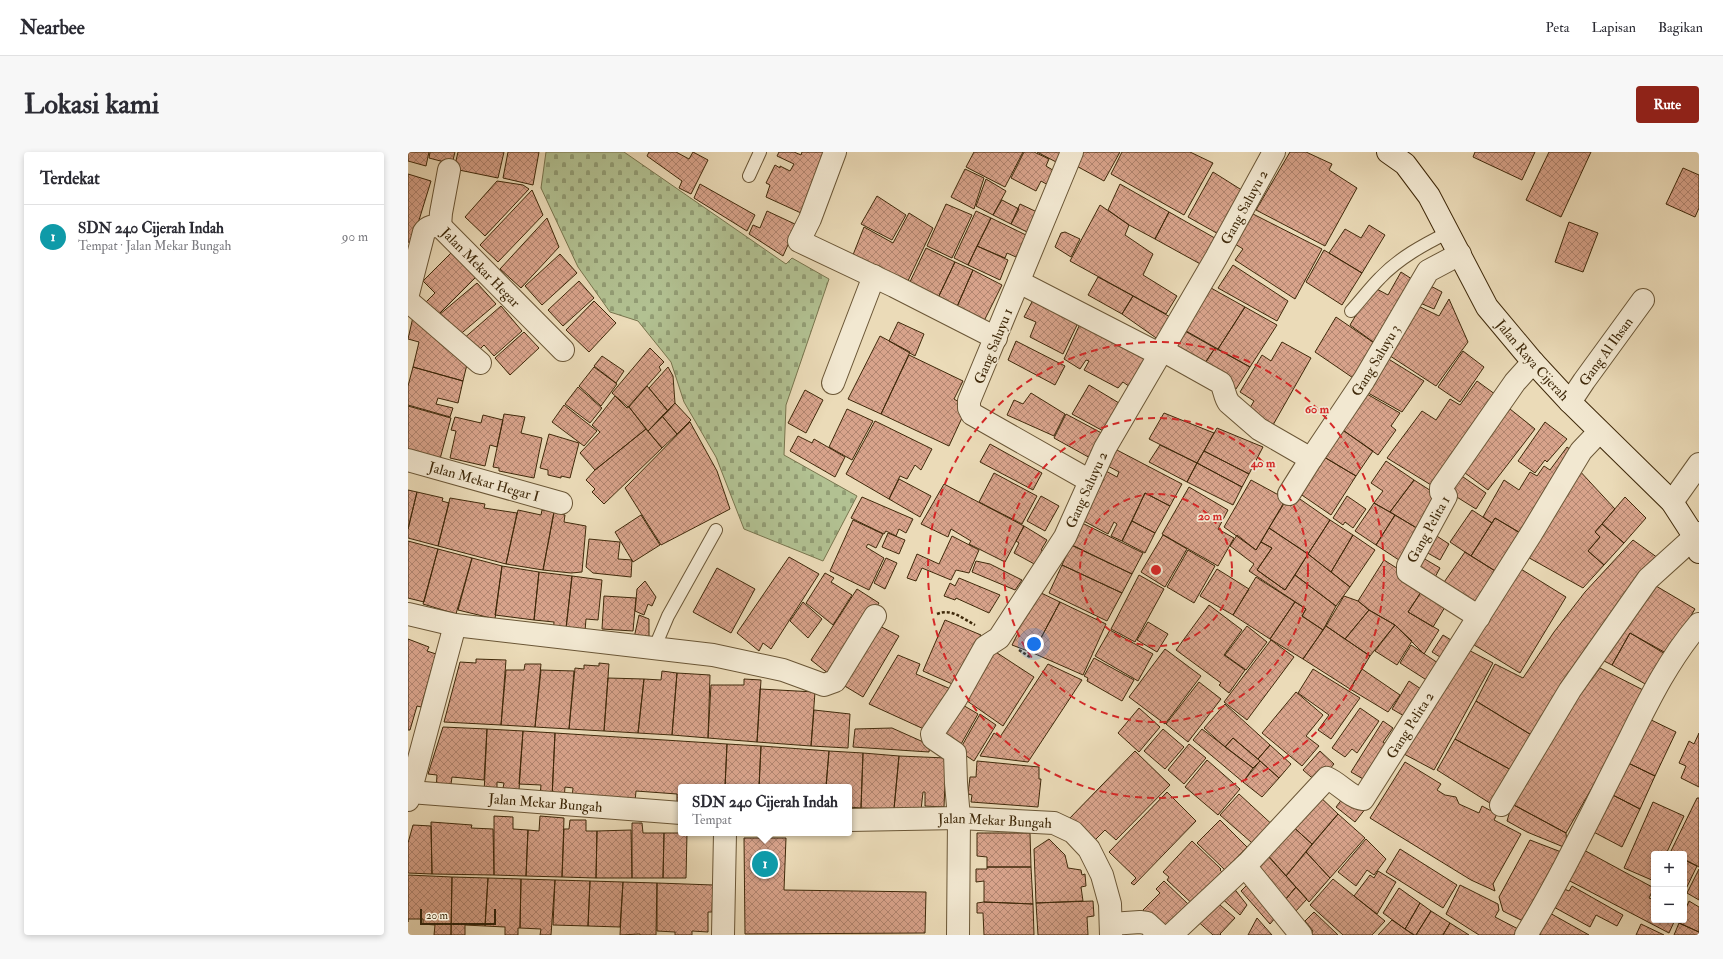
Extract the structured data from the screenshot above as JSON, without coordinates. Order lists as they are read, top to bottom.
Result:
{
  "streets": {
    "street": [
      "Gang Saluyu 2",
      "Jalan Mekar Hegar",
      "Gang Saluyu 1",
      "Gang Al Ihsan",
      "Gang Saluyu 3",
      "Jalan Raya Cijerah",
      "Jalan Mekar Hegar I",
      "Gang Pelita 1",
      "Gang Pelita 2",
      "Jalan Mekar Bungah"
    ]
  },
  "crossings": [
    ["Gang Saluyu 2", "Gang Saluyu 1"],
    ["Gang Saluyu 2", "Jalan Mekar Bungah"],
    ["Gang Al Ihsan", "Jalan Raya Cijerah"],
    ["Gang Saluyu 3", "Jalan Raya Cijerah"],
    ["Jalan Raya Cijerah", "Gang Pelita 1"],
    ["Jalan Raya Cijerah", "Gang Pelita 2"],
    ["Gang Pelita 1", "Gang Pelita 2"]
  ],
  "scale_bar": "20 m",
  "page": {
    "header": "Nearbee",
    "nav": ["Peta", "Lapisan", "Bagikan"],
    "buttons": "Rute",
    "title": "Lokasi kami",
    "heading": "Terdekat",
    "list": [
      {
        "mark": "1",
        "name": "SDN 240 Cijerah Indah",
        "note": "Tempat · Jalan Mekar Bungah",
        "value": "90 m"
      }
    ],
    "popup": ["SDN 240 Cijerah Indah", "Tempat"],
    "pins": "1",
    "map_buttons": ["+", "−"],
    "scale": "20 m"
  },
  "rings": ["60 m", "40 m", "20 m"]
}
